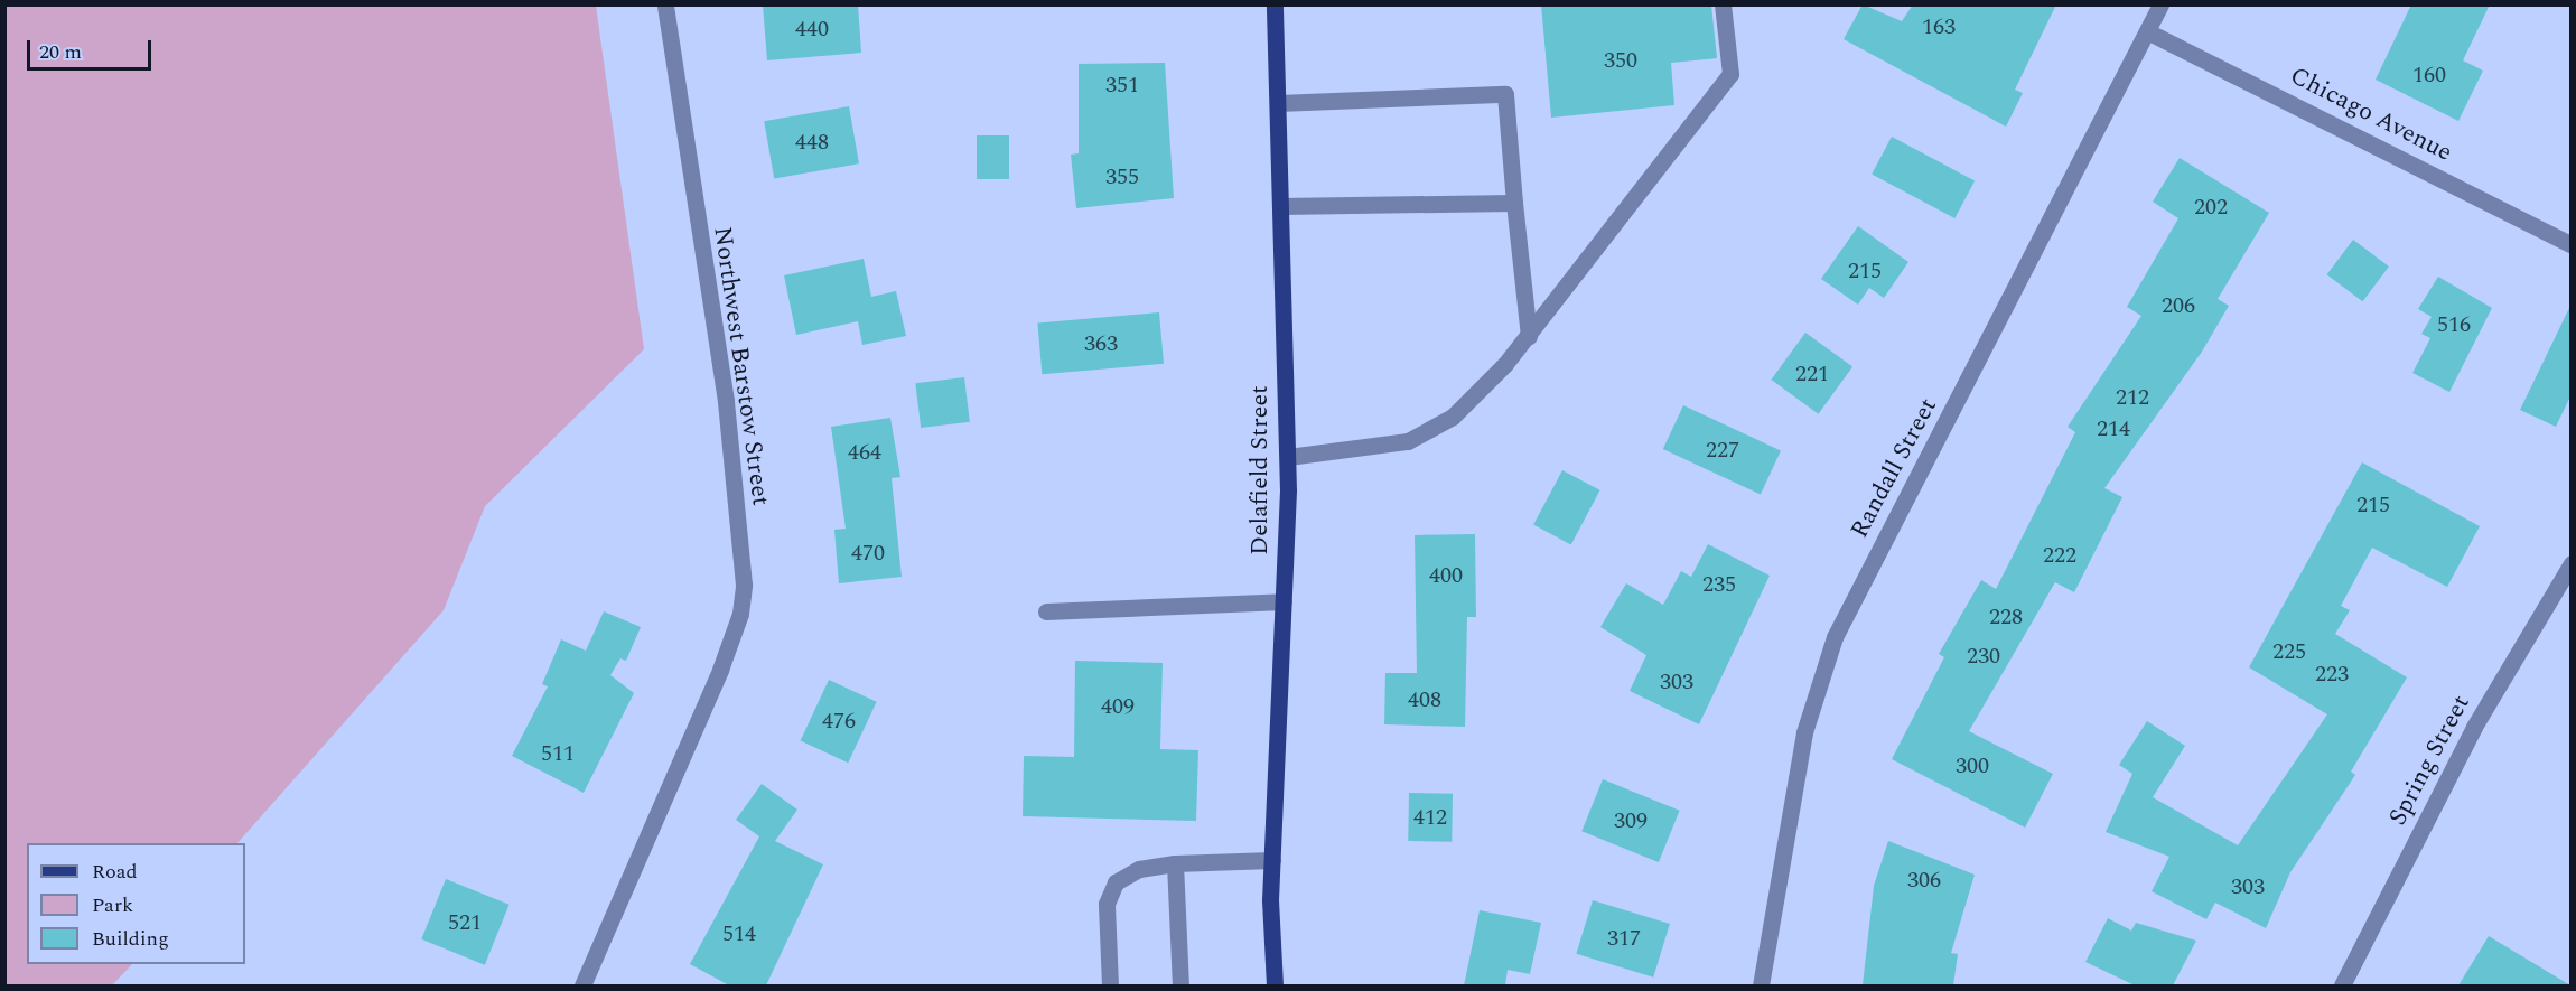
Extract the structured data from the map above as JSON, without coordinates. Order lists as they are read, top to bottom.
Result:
{
  "streets": {
    "main road": ["Delafield Street"],
    "street": [
      "Chicago Avenue",
      "Northwest Barstow Street",
      "Randall Street",
      "Spring Street"
    ]
  },
  "crossings": [
    ["Chicago Avenue", "Randall Street"]
  ],
  "house_numbers": [
    "163",
    "440",
    "350",
    "160",
    "351",
    "448",
    "355",
    "202",
    "215",
    "206",
    "516",
    "363",
    "221",
    "212",
    "214",
    "227",
    "464",
    "215",
    "470",
    "222",
    "400",
    "235",
    "228",
    "225",
    "230",
    "223",
    "303",
    "408",
    "409",
    "476",
    "511",
    "300",
    "412",
    "309",
    "306",
    "303",
    "521",
    "514",
    "317"
  ],
  "legend": ["Road", "Park", "Building"],
  "scale_bar": "20 m"
}
